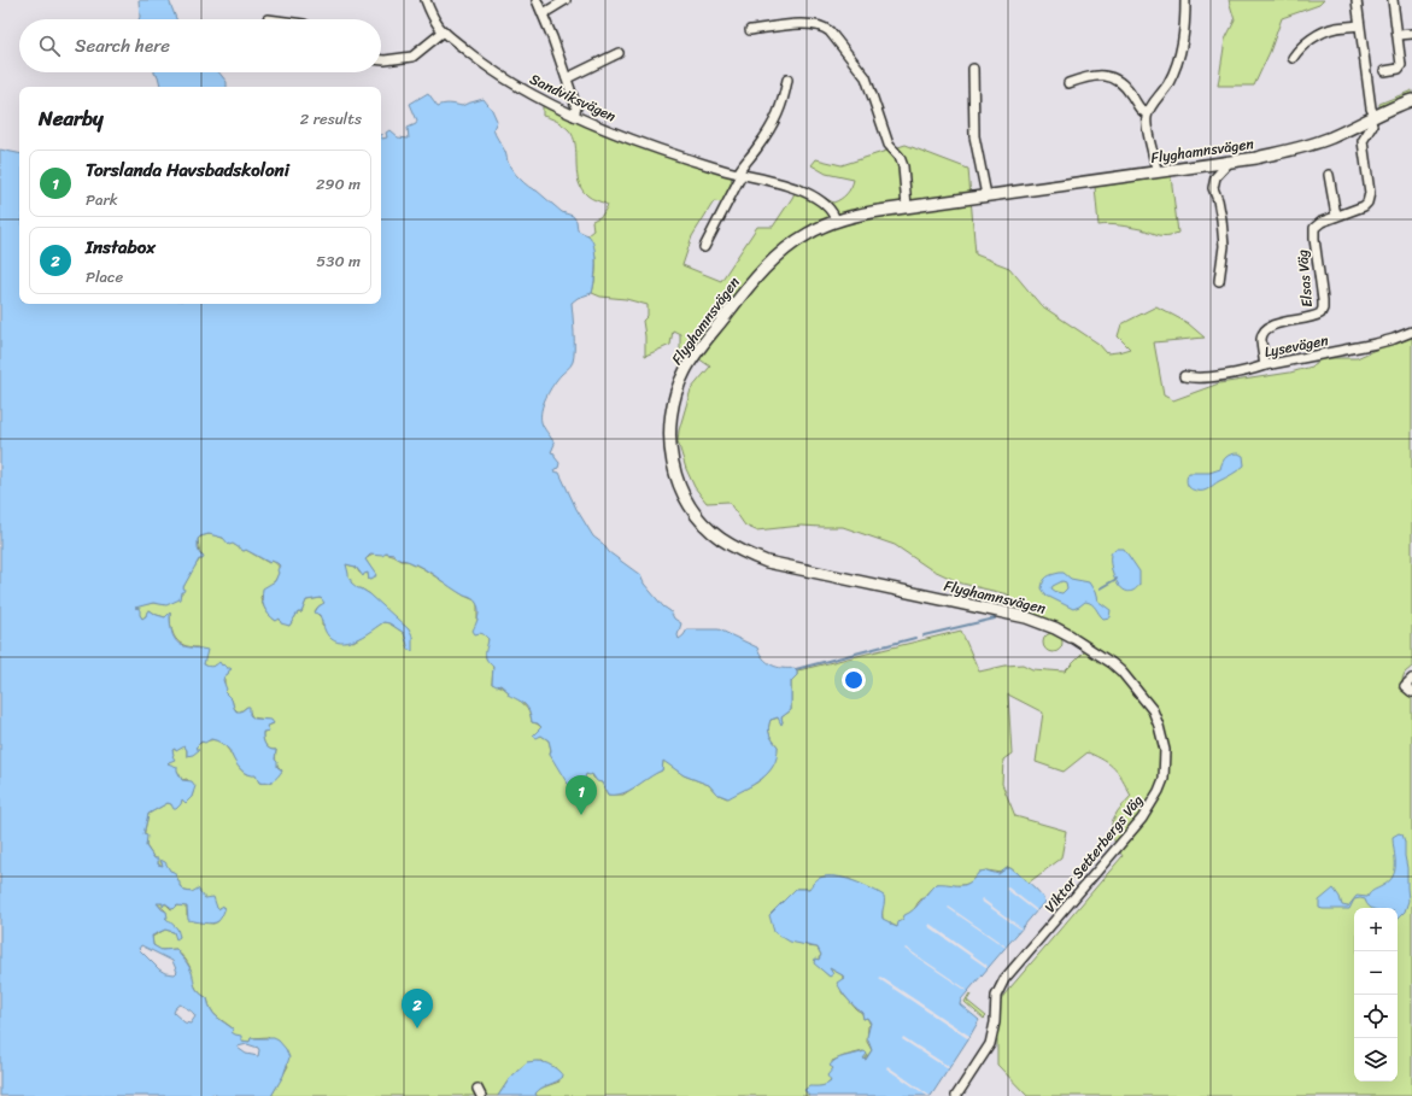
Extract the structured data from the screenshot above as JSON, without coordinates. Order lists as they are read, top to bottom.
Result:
{
  "streets": {
    "street": [
      "Sandviksvägen",
      "Flyghamnsvägen",
      "Elsas Väg",
      "Lysevägen",
      "Viktor Setterbergs Väg"
    ]
  },
  "crossings": [
    ["Sandviksvägen", "Flyghamnsvägen"],
    ["Flyghamnsvägen", "Elsas Väg"],
    ["Flyghamnsvägen", "Viktor Setterbergs Väg"],
    ["Elsas Väg", "Lysevägen"]
  ],
  "page": {
    "search": "Search here",
    "heading": ["Nearby", "2 results"],
    "list": [
      {
        "mark": "1",
        "name": "Torslanda Havsbadskoloni",
        "note": "Park",
        "value": "290 m"
      },
      {
        "mark": "2",
        "name": "Instabox",
        "note": "Place",
        "value": "530 m"
      }
    ],
    "pins": ["1", "2"],
    "map_buttons": ["+", "−"]
  }
}
